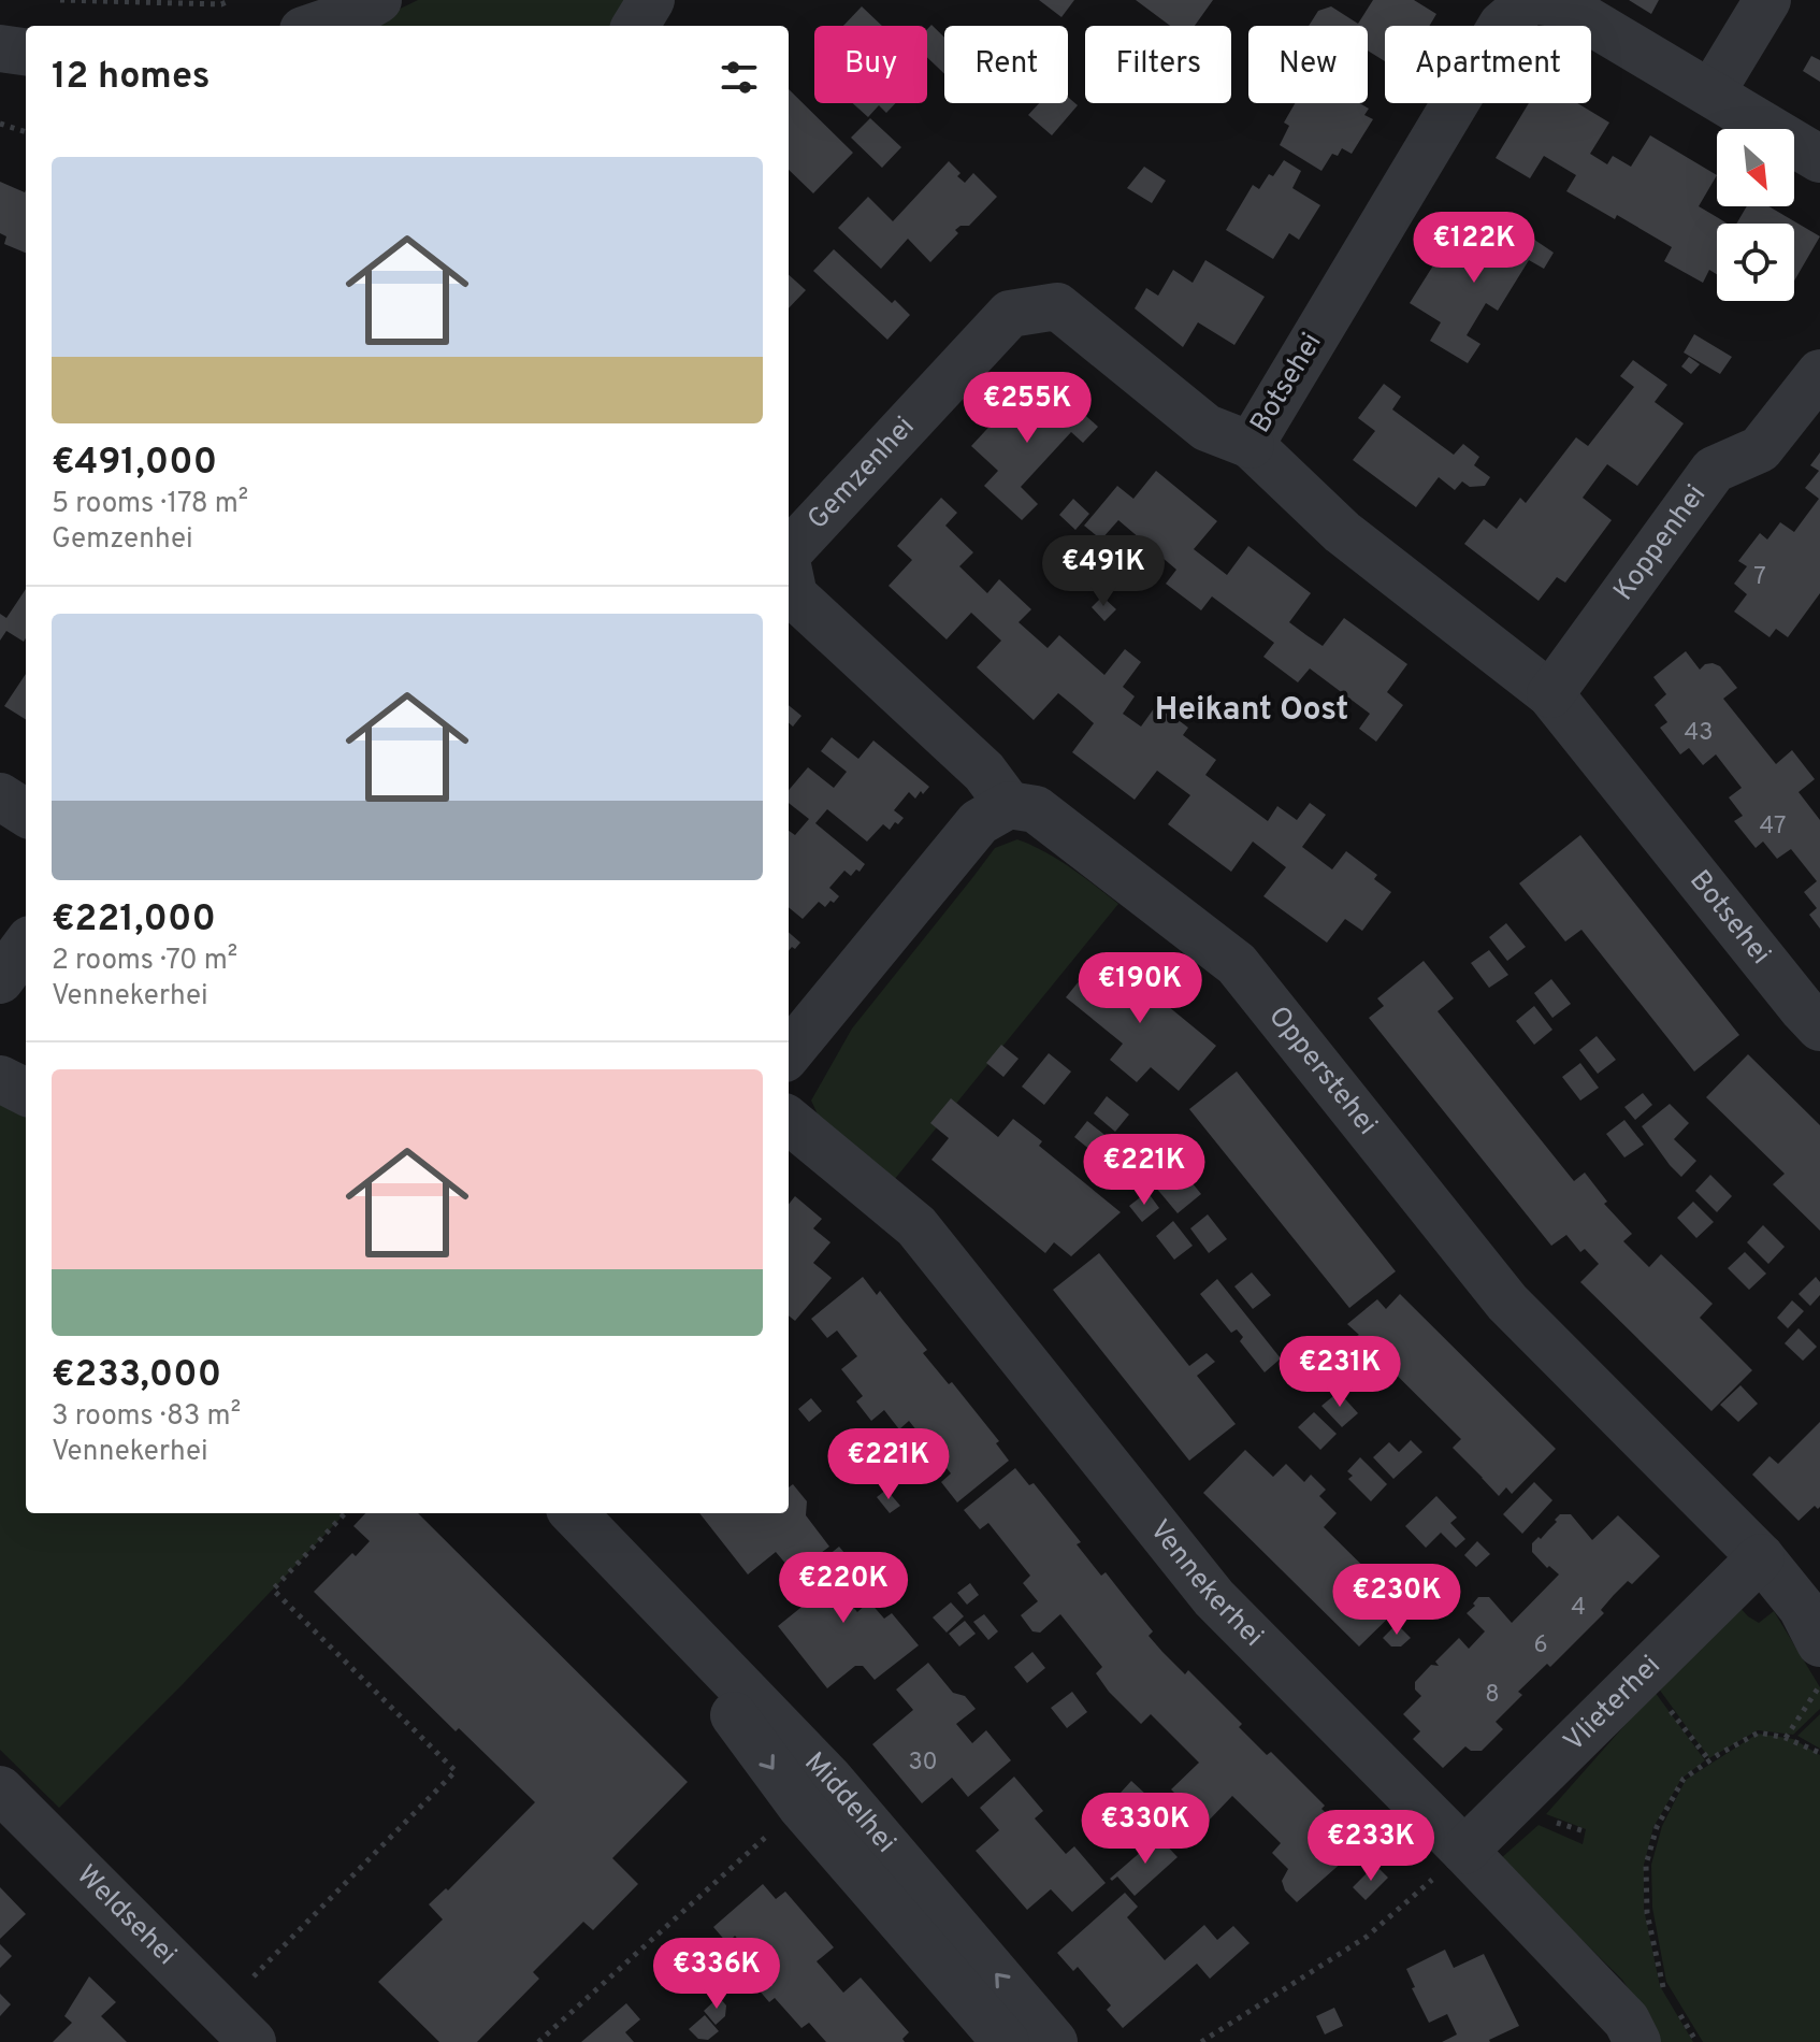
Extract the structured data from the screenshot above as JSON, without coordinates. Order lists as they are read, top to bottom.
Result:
{
  "streets": {
    "street": [
      "Botsehei",
      "Gemzenhei",
      "Koppenhei",
      "Opperstehei",
      "Vennekerhei",
      "Vlieterhei",
      "Middelhei",
      "Weldsehei"
    ]
  },
  "crossings": [
    ["Botsehei", "Gemzenhei"],
    ["Botsehei", "Koppenhei"],
    ["Gemzenhei", "Opperstehei"],
    ["Opperstehei", "Vlieterhei"],
    ["Vennekerhei", "Vlieterhei"]
  ],
  "districts": ["Heikant Oost"],
  "house_numbers": [
    "7",
    "43",
    "47",
    "4",
    "6",
    "8",
    "30"
  ],
  "north": "bottom right",
  "page": {
    "chip": [
      "Buy",
      "Rent",
      "Filters",
      "New",
      "Apartment"
    ],
    "heading": "12 homes",
    "list": [
      {
        "name": "€491,000",
        "note": "5 rooms · 178 m² · Gemzenhei"
      },
      {
        "name": "€221,000",
        "note": "2 rooms · 70 m² · Vennekerhei"
      },
      {
        "name": "€233,000",
        "note": "3 rooms · 83 m² · Vennekerhei"
      }
    ],
    "price": [
      "€122K",
      "€255K",
      "€491K",
      "€190K",
      "€221K",
      "€231K",
      "€221K",
      "€220K",
      "€230K",
      "€330K",
      "€233K",
      "€336K"
    ]
  }
}
